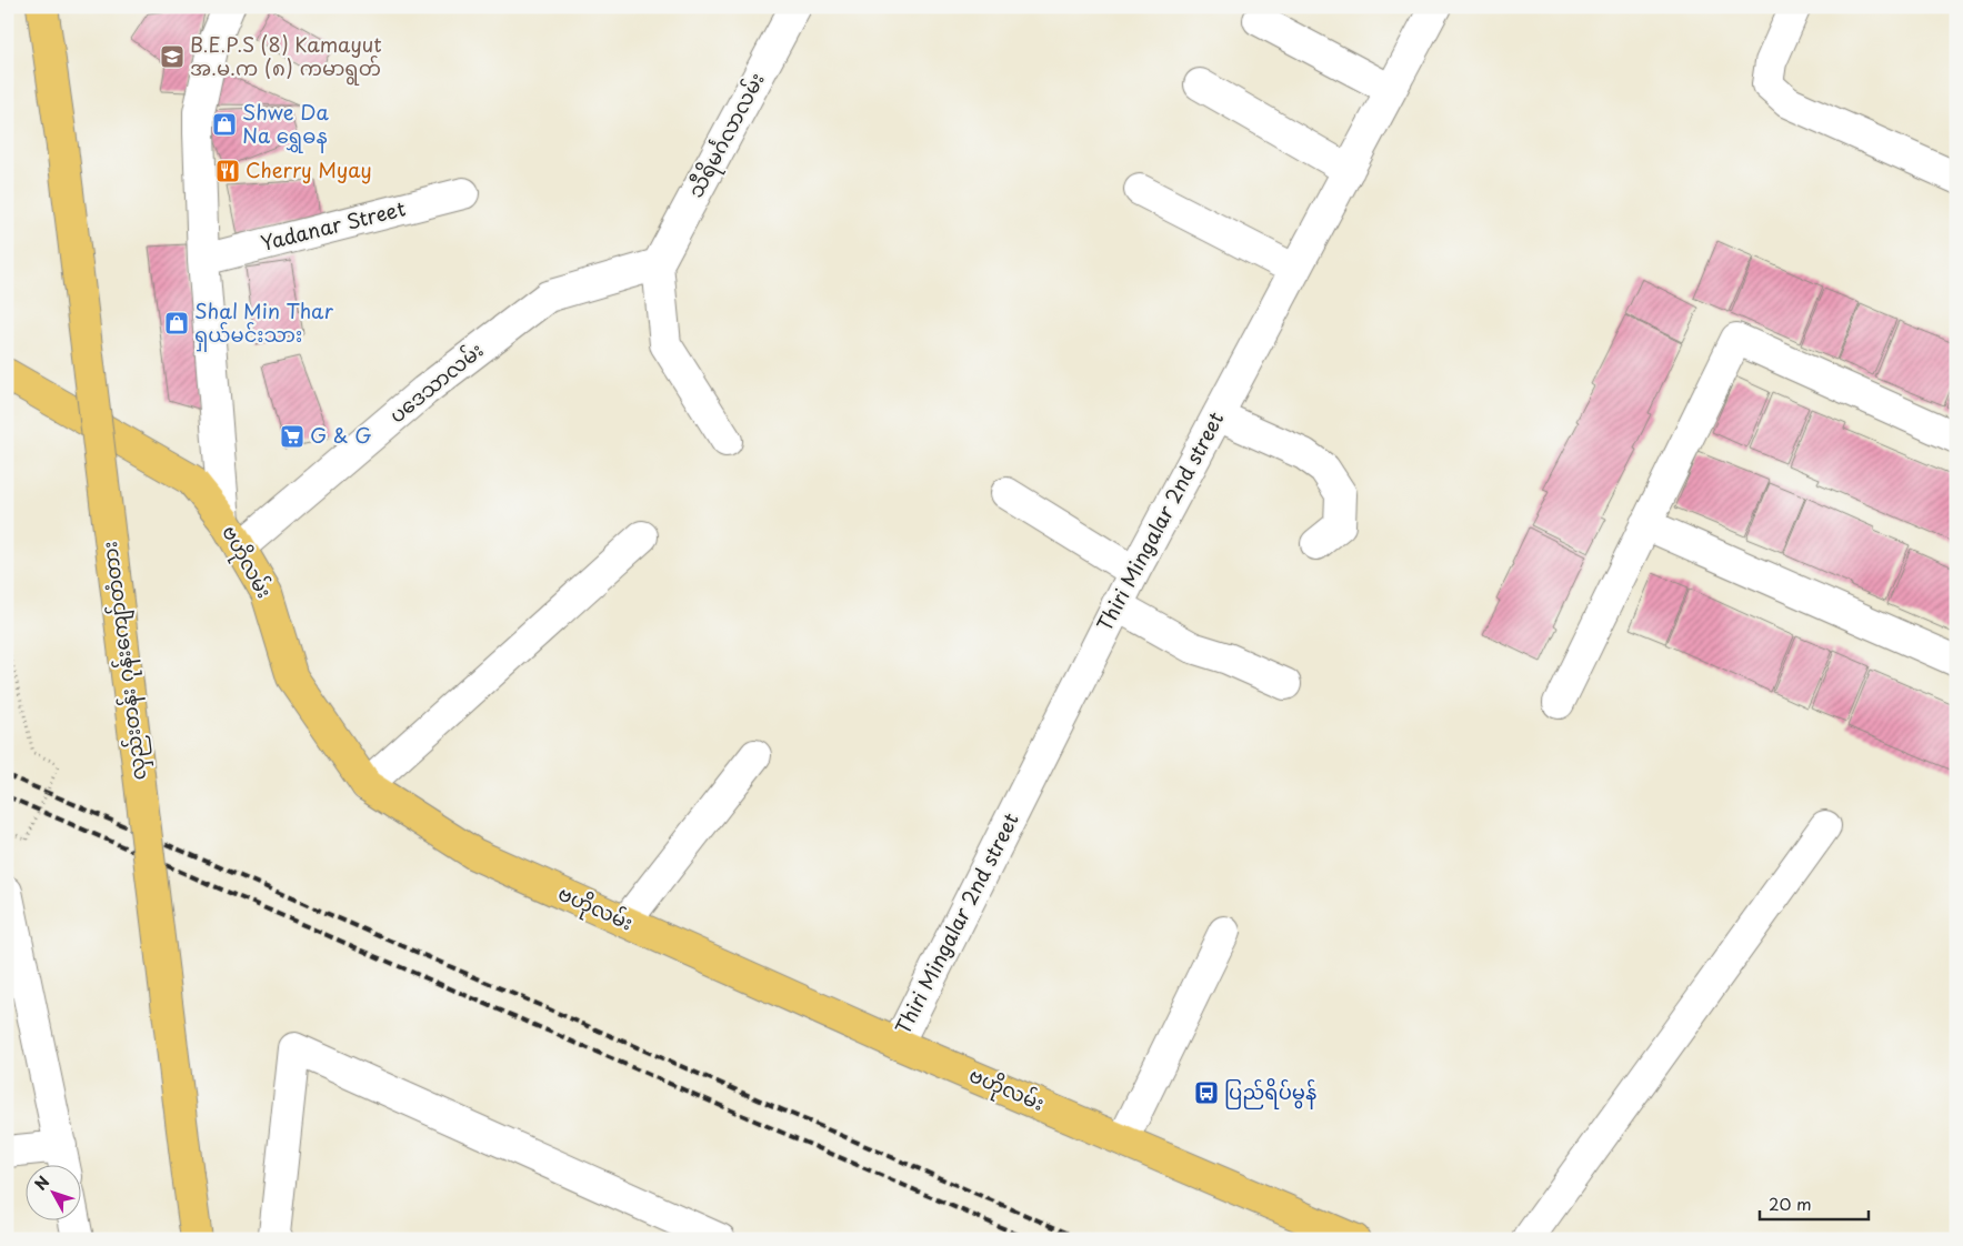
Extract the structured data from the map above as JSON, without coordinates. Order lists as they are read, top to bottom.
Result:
{
  "streets": {
    "main road": ["ဗဟိုလမ်း", "လှည်းတန်း ဂုန်းကျော်တံတား"],
    "street": [
      "သီရိမင်္ဂလာလမ်း",
      "Yadanar Street",
      "ပဒေသာလမ်း",
      "Thiri Mingalar 2nd street"
    ]
  },
  "crossings": [
    ["သီရိမင်္ဂလာလမ်း", "ပဒေသာလမ်း"],
    ["ပဒေသာလမ်း", "ဗဟိုလမ်း"],
    ["Thiri Mingalar 2nd street", "ဗဟိုလမ်း"]
  ],
  "places": {
    "school or university": ["B.E.P.S (8) Kamayut အ.မ.က (၈) ကမာရွတ်"],
    "shop": ["Shwe Da Na ရွှေဓန", "Shal Min Thar ရှယ်မင်းသား"],
    "restaurant": ["Cherry Myay"],
    "supermarket": ["G & G"],
    "bus stop": ["ပြည်ရိပ်မွန်"]
  },
  "scale_bar": "20 m",
  "north": "top left"
}
